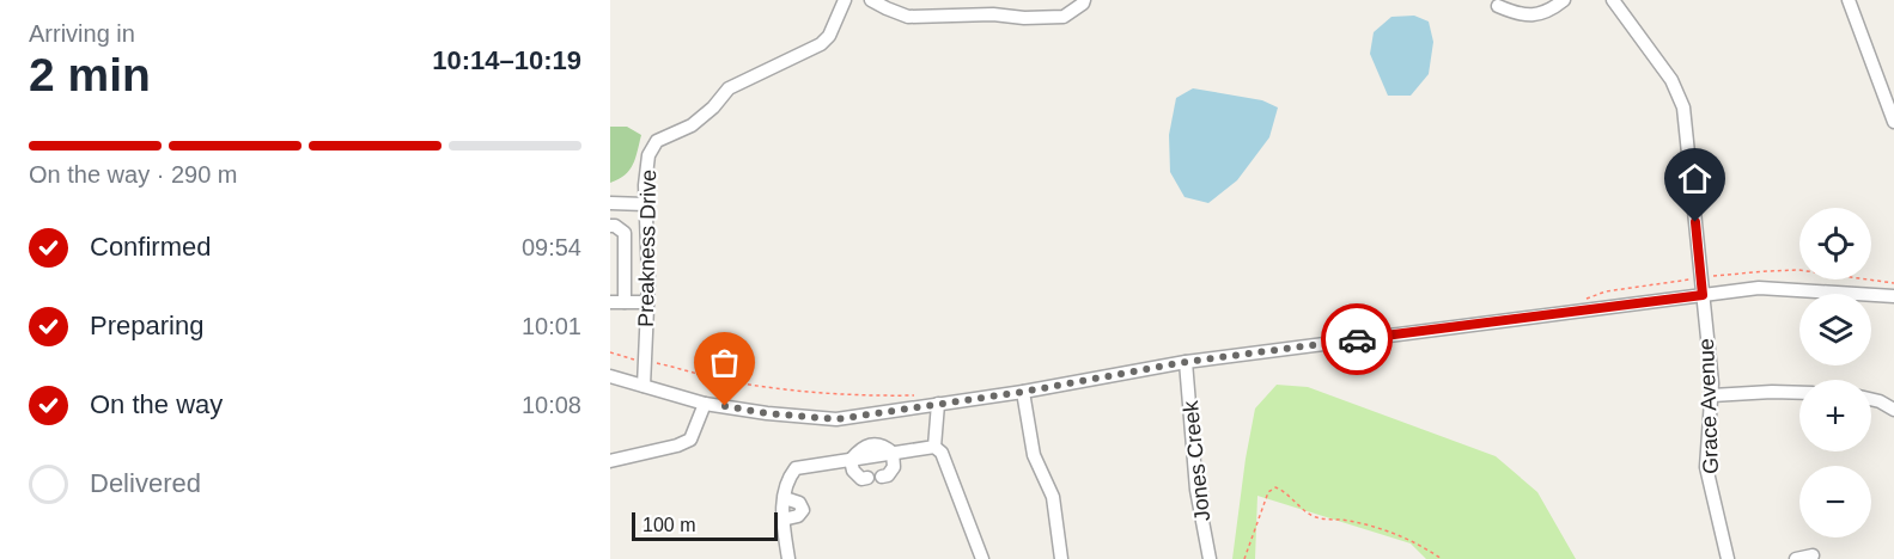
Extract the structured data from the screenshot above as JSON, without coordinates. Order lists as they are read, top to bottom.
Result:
{
  "streets": {
    "street": ["Preakness Drive", "Grace Avenue", "Jones Creek"]
  },
  "scale_bar": "100 m",
  "page": {
    "heading": ["2 min", "Arriving in", "10:14–10:19"],
    "bar": "On the way · 290 m",
    "list": [
      ["Confirmed", "09:54"],
      ["Preparing", "10:01"],
      ["On the way", "10:08"],
      "Delivered"
    ],
    "map_buttons": ["+", "−"],
    "scale": "100 m"
  }
}
